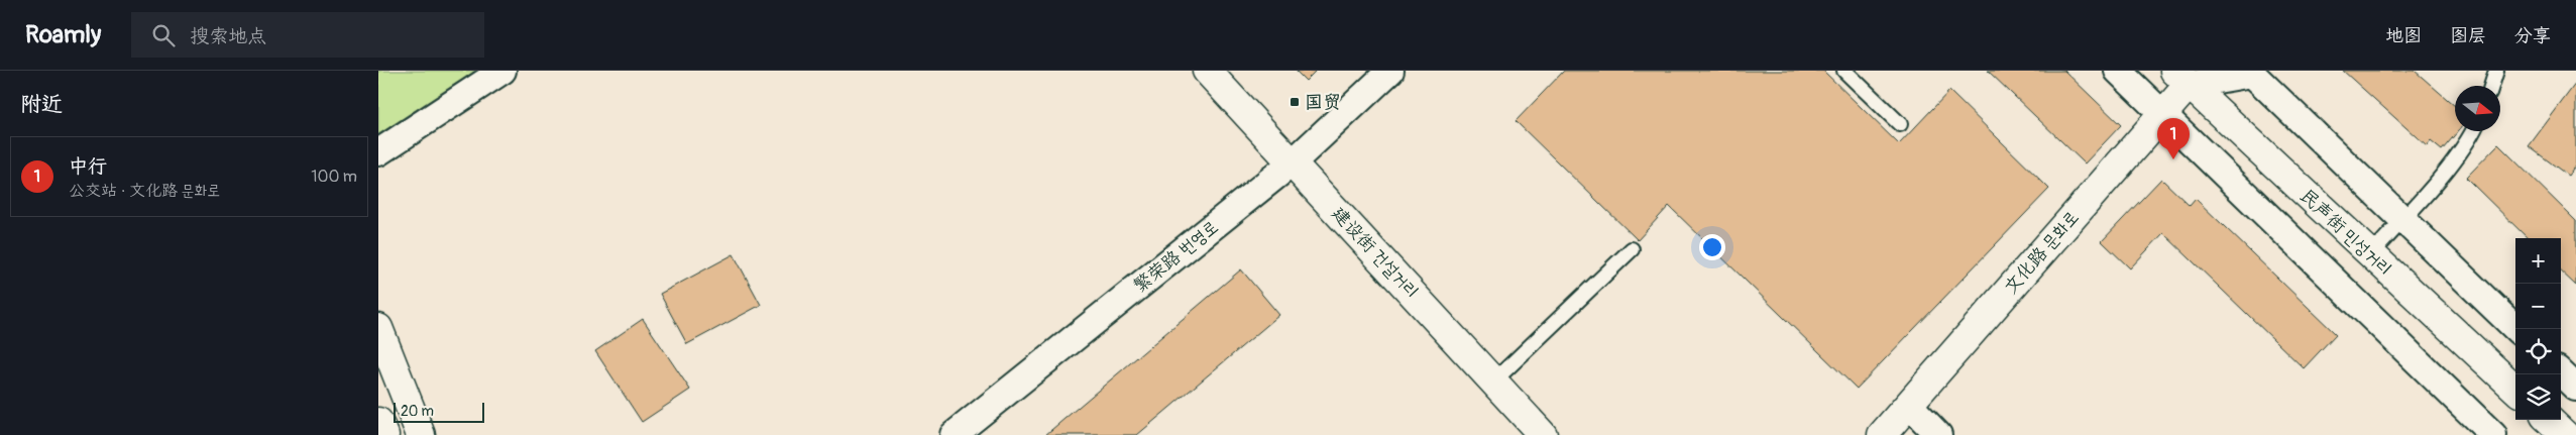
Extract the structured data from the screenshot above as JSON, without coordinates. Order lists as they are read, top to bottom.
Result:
{
  "streets": {
    "street": [
      "民声街 민성거리",
      "建设街 건설거리",
      "文化路 문화로",
      "繁荣路 번영로"
    ]
  },
  "crossings": [
    ["民声街 민성거리", "文化路 문화로"],
    ["建设街 건설거리", "繁荣路 번영로"]
  ],
  "places": {
    "transit": ["国贸"]
  },
  "scale_bar": "20 m",
  "north": "right",
  "page": {
    "header": "Roamly",
    "search": "搜索地点",
    "nav": ["地图", "图层", "分享"],
    "heading": "附近",
    "pins": "1",
    "list": [
      {
        "mark": "1",
        "name": "中行",
        "note": "公交站 · 文化路 문화로",
        "value": "100 m"
      }
    ],
    "map_buttons": ["+", "−"],
    "scale": "20 m"
  }
}
